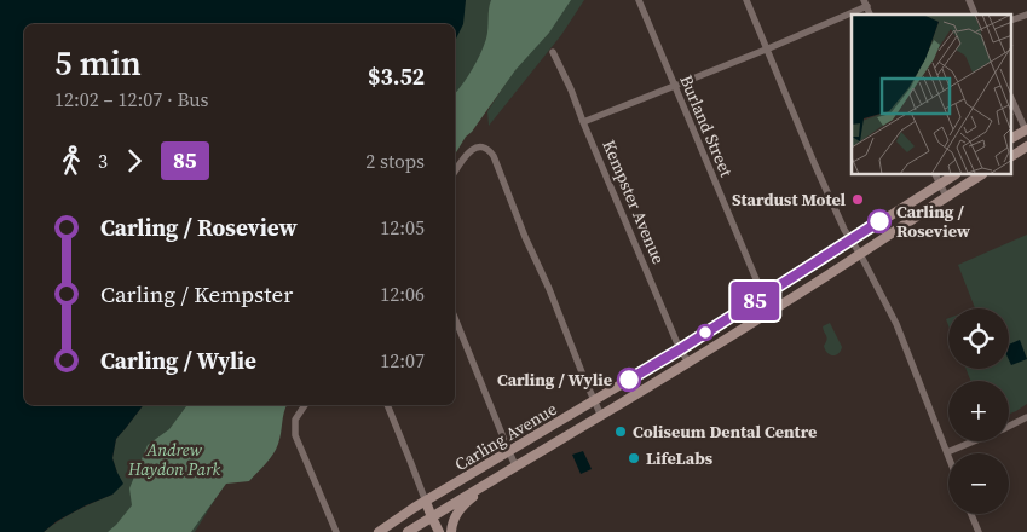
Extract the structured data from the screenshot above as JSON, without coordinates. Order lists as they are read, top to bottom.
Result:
{
  "streets": {
    "main road": ["Carling Avenue"],
    "street": ["Burland Street", "Kempster Avenue"]
  },
  "crossings": [
    ["Burland Street", "Carling Avenue"],
    ["Kempster Avenue", "Carling Avenue"]
  ],
  "parks": ["Andrew Haydon Park"],
  "places": [
    "Stardust Motel",
    "Carling / Roseview",
    "Carling / Wylie",
    "Coliseum Dental Centre",
    "LifeLabs"
  ],
  "lines": ["bus line 85"],
  "page": {
    "on_map": "85",
    "heading": ["5 min", "12:02 – 12:07 · Bus", "$3.52"],
    "legs": ["3", "85", "2 stops"],
    "list": [
      {
        "name": "Carling / Roseview",
        "value": "12:05"
      },
      {
        "name": "Carling / Kempster",
        "value": "12:06"
      },
      {
        "name": "Carling / Wylie",
        "value": "12:07"
      }
    ],
    "map_buttons": ["+", "−"]
  }
}
